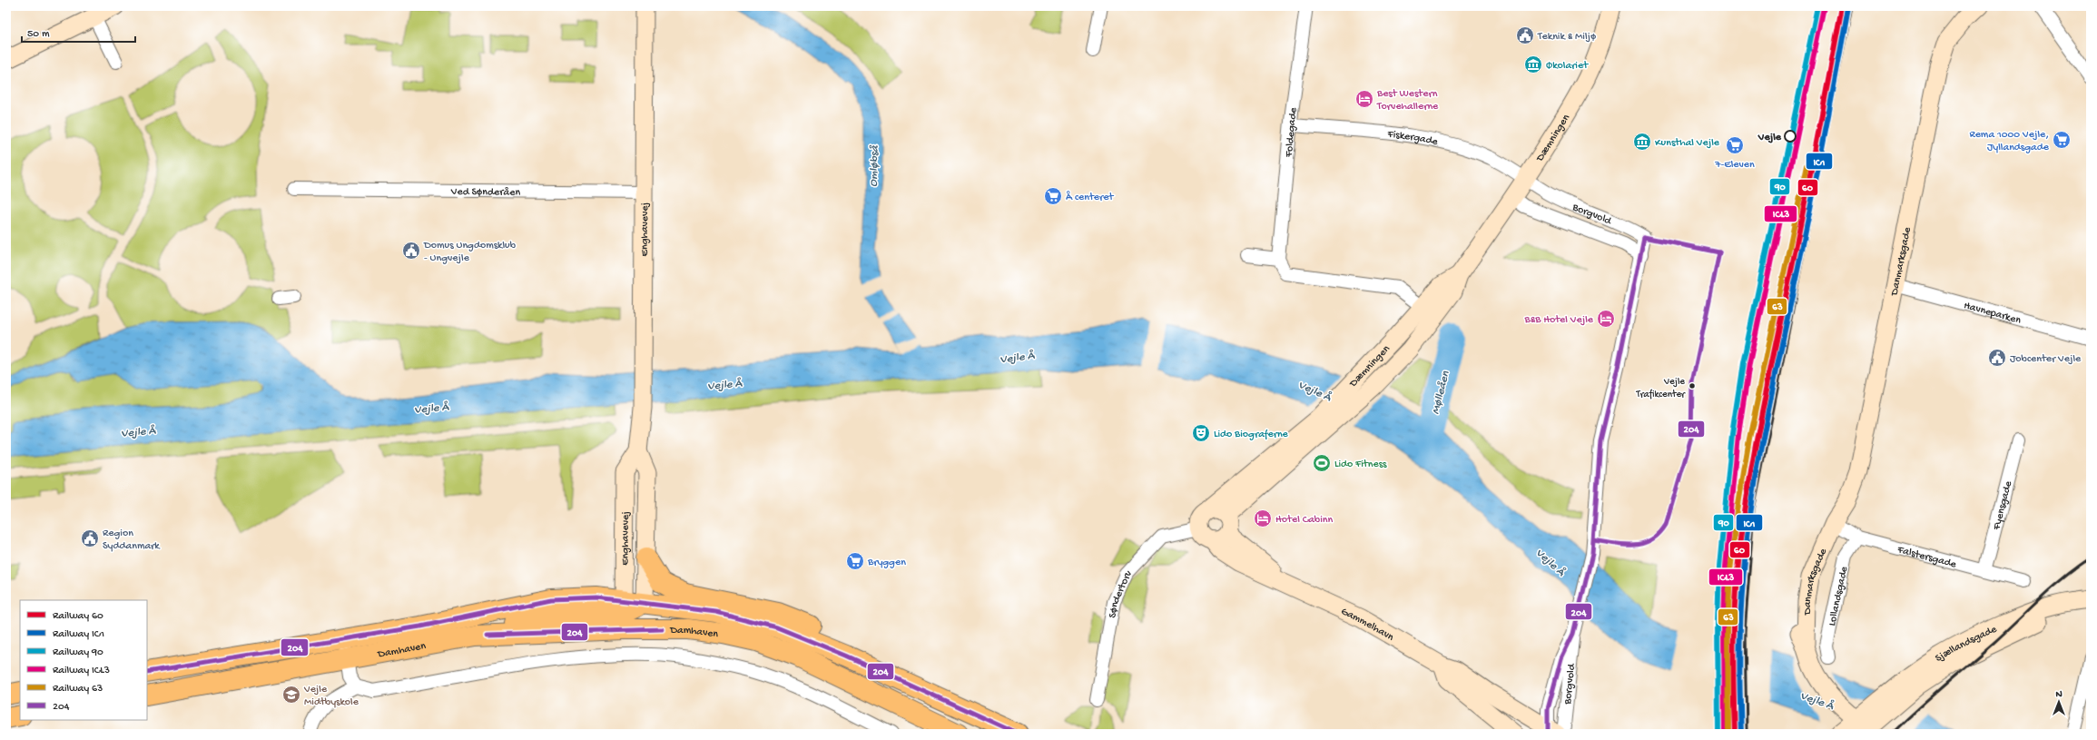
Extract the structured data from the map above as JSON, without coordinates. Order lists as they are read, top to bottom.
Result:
{
  "streets": {
    "main road": ["Damhaven"],
    "street": [
      "Foldegade",
      "Dæmningen",
      "Fiskergade",
      "Ved Sønderåen",
      "Borgvold",
      "Enghavevej",
      "Danmarksgade",
      "Havneparken",
      "Fyensgade",
      "Falstersgade",
      "Søndertorv",
      "Lollandsgade",
      "Gammelhavn",
      "Sjællandsgade"
    ]
  },
  "crossings": [
    ["Foldegade", "Fiskergade"],
    ["Dæmningen", "Fiskergade"],
    ["Dæmningen", "Borgvold"],
    ["Dæmningen", "Søndertorv"],
    ["Dæmningen", "Gammelhavn"],
    ["Fiskergade", "Borgvold"],
    ["Ved Sønderåen", "Enghavevej"],
    ["Borgvold", "Gammelhavn"],
    ["Enghavevej", "Damhaven"],
    ["Danmarksgade", "Havneparken"],
    ["Danmarksgade", "Falstersgade"],
    ["Danmarksgade", "Sjællandsgade"],
    ["Fyensgade", "Falstersgade"],
    ["Falstersgade", "Lollandsgade"],
    ["Søndertorv", "Gammelhavn"]
  ],
  "water": ["Omløbså", "Vejle Å", "Mølleåen"],
  "places": {
    "public building": [
      "Teknik & Miljø",
      "Domus Ungdomsklub - Ungvejle",
      "Jobcenter Vejle",
      "Region Syddanmark"
    ],
    "museum": ["Økolariet", "Kunsthal Vejle"],
    "hotel": ["Best Western Torvehallerne", "B&B Hotel Vejle", "Hotel Cabinn"],
    "other": ["Vejle", "Vejle Trafikcenter"],
    "supermarket": [
      "Rema 1000 Vejle, Jyllandsgade",
      "7-Eleven",
      "Å centeret",
      "Bryggen"
    ],
    "theatre": ["Lido Biograferne"],
    "sports": ["Lido Fitness"],
    "school or university": ["Vejle Midtbyskole"]
  },
  "lines": [
    "rail line 60",
    "rail line 90",
    "rail line IC1",
    "rail line ICL3",
    "rail line 63",
    "transit line 204"
  ],
  "legend": [
    "Railway 60",
    "Railway IC1",
    "Railway 90",
    "Railway ICL3",
    "Railway 63",
    "204"
  ],
  "scale_bar": "50 m",
  "north": "top"
}
